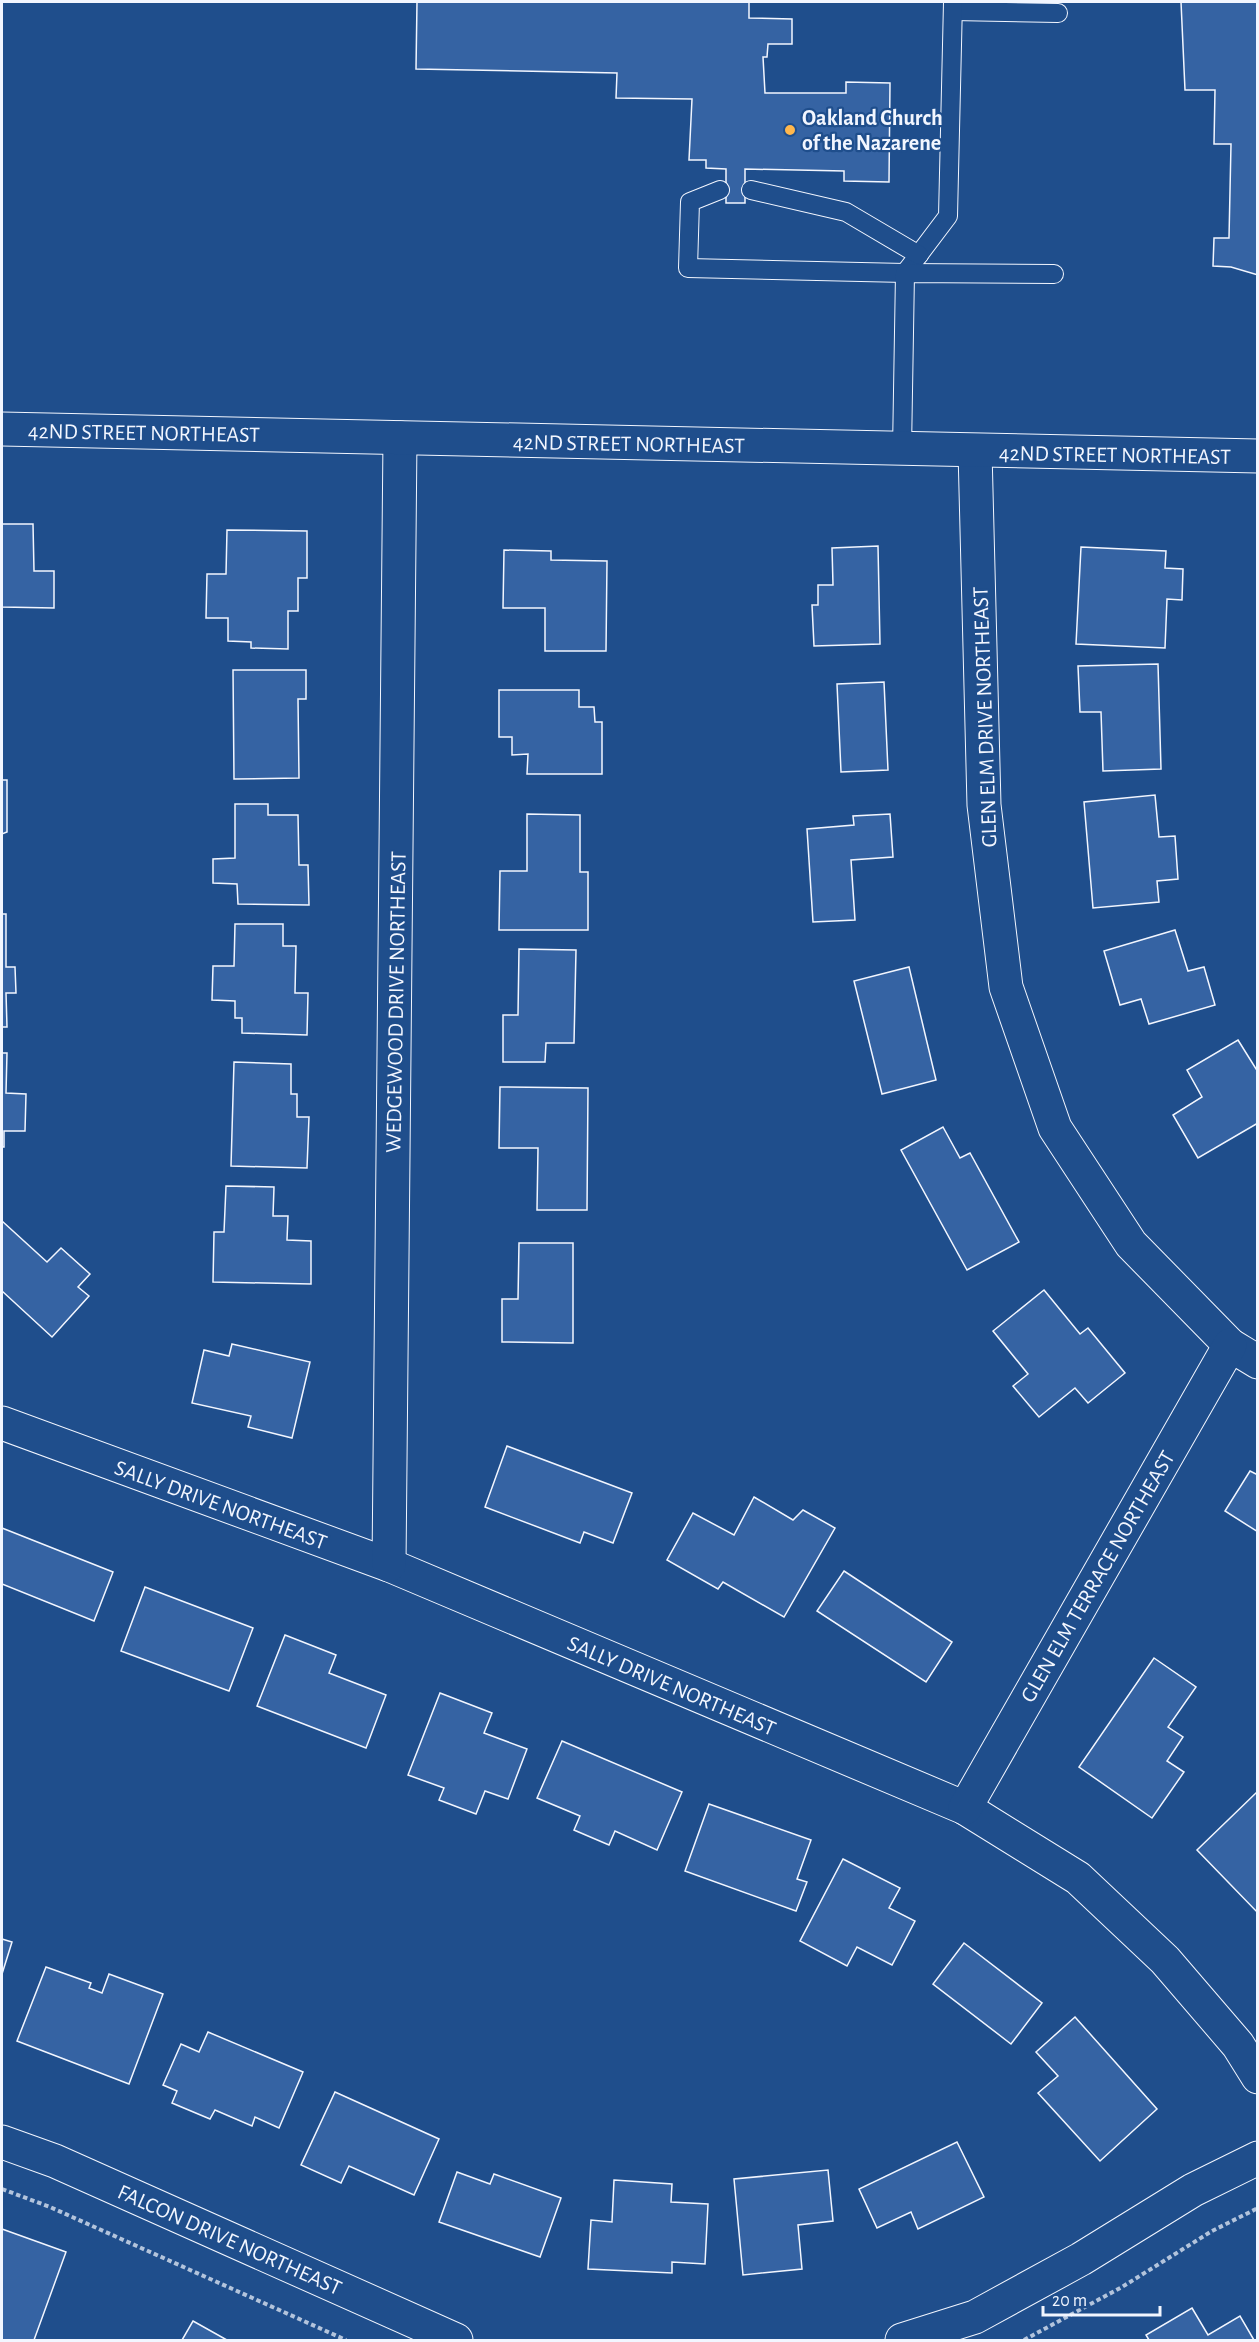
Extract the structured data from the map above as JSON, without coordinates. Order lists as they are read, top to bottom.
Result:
{
  "streets": {
    "street": [
      "42ND STREET NORTHEAST",
      "GLEN ELM DRIVE NORTHEAST",
      "WEDGEWOOD DRIVE NORTHEAST",
      "SALLY DRIVE NORTHEAST",
      "GLEN ELM TERRACE NORTHEAST",
      "FALCON DRIVE NORTHEAST"
    ]
  },
  "crossings": [
    ["42ND STREET NORTHEAST", "GLEN ELM DRIVE NORTHEAST"],
    ["42ND STREET NORTHEAST", "WEDGEWOOD DRIVE NORTHEAST"],
    ["GLEN ELM DRIVE NORTHEAST", "GLEN ELM TERRACE NORTHEAST"],
    ["WEDGEWOOD DRIVE NORTHEAST", "SALLY DRIVE NORTHEAST"],
    ["SALLY DRIVE NORTHEAST", "GLEN ELM TERRACE NORTHEAST"]
  ],
  "places": ["Oakland Church of the Nazarene"],
  "scale_bar": "20 m"
}
